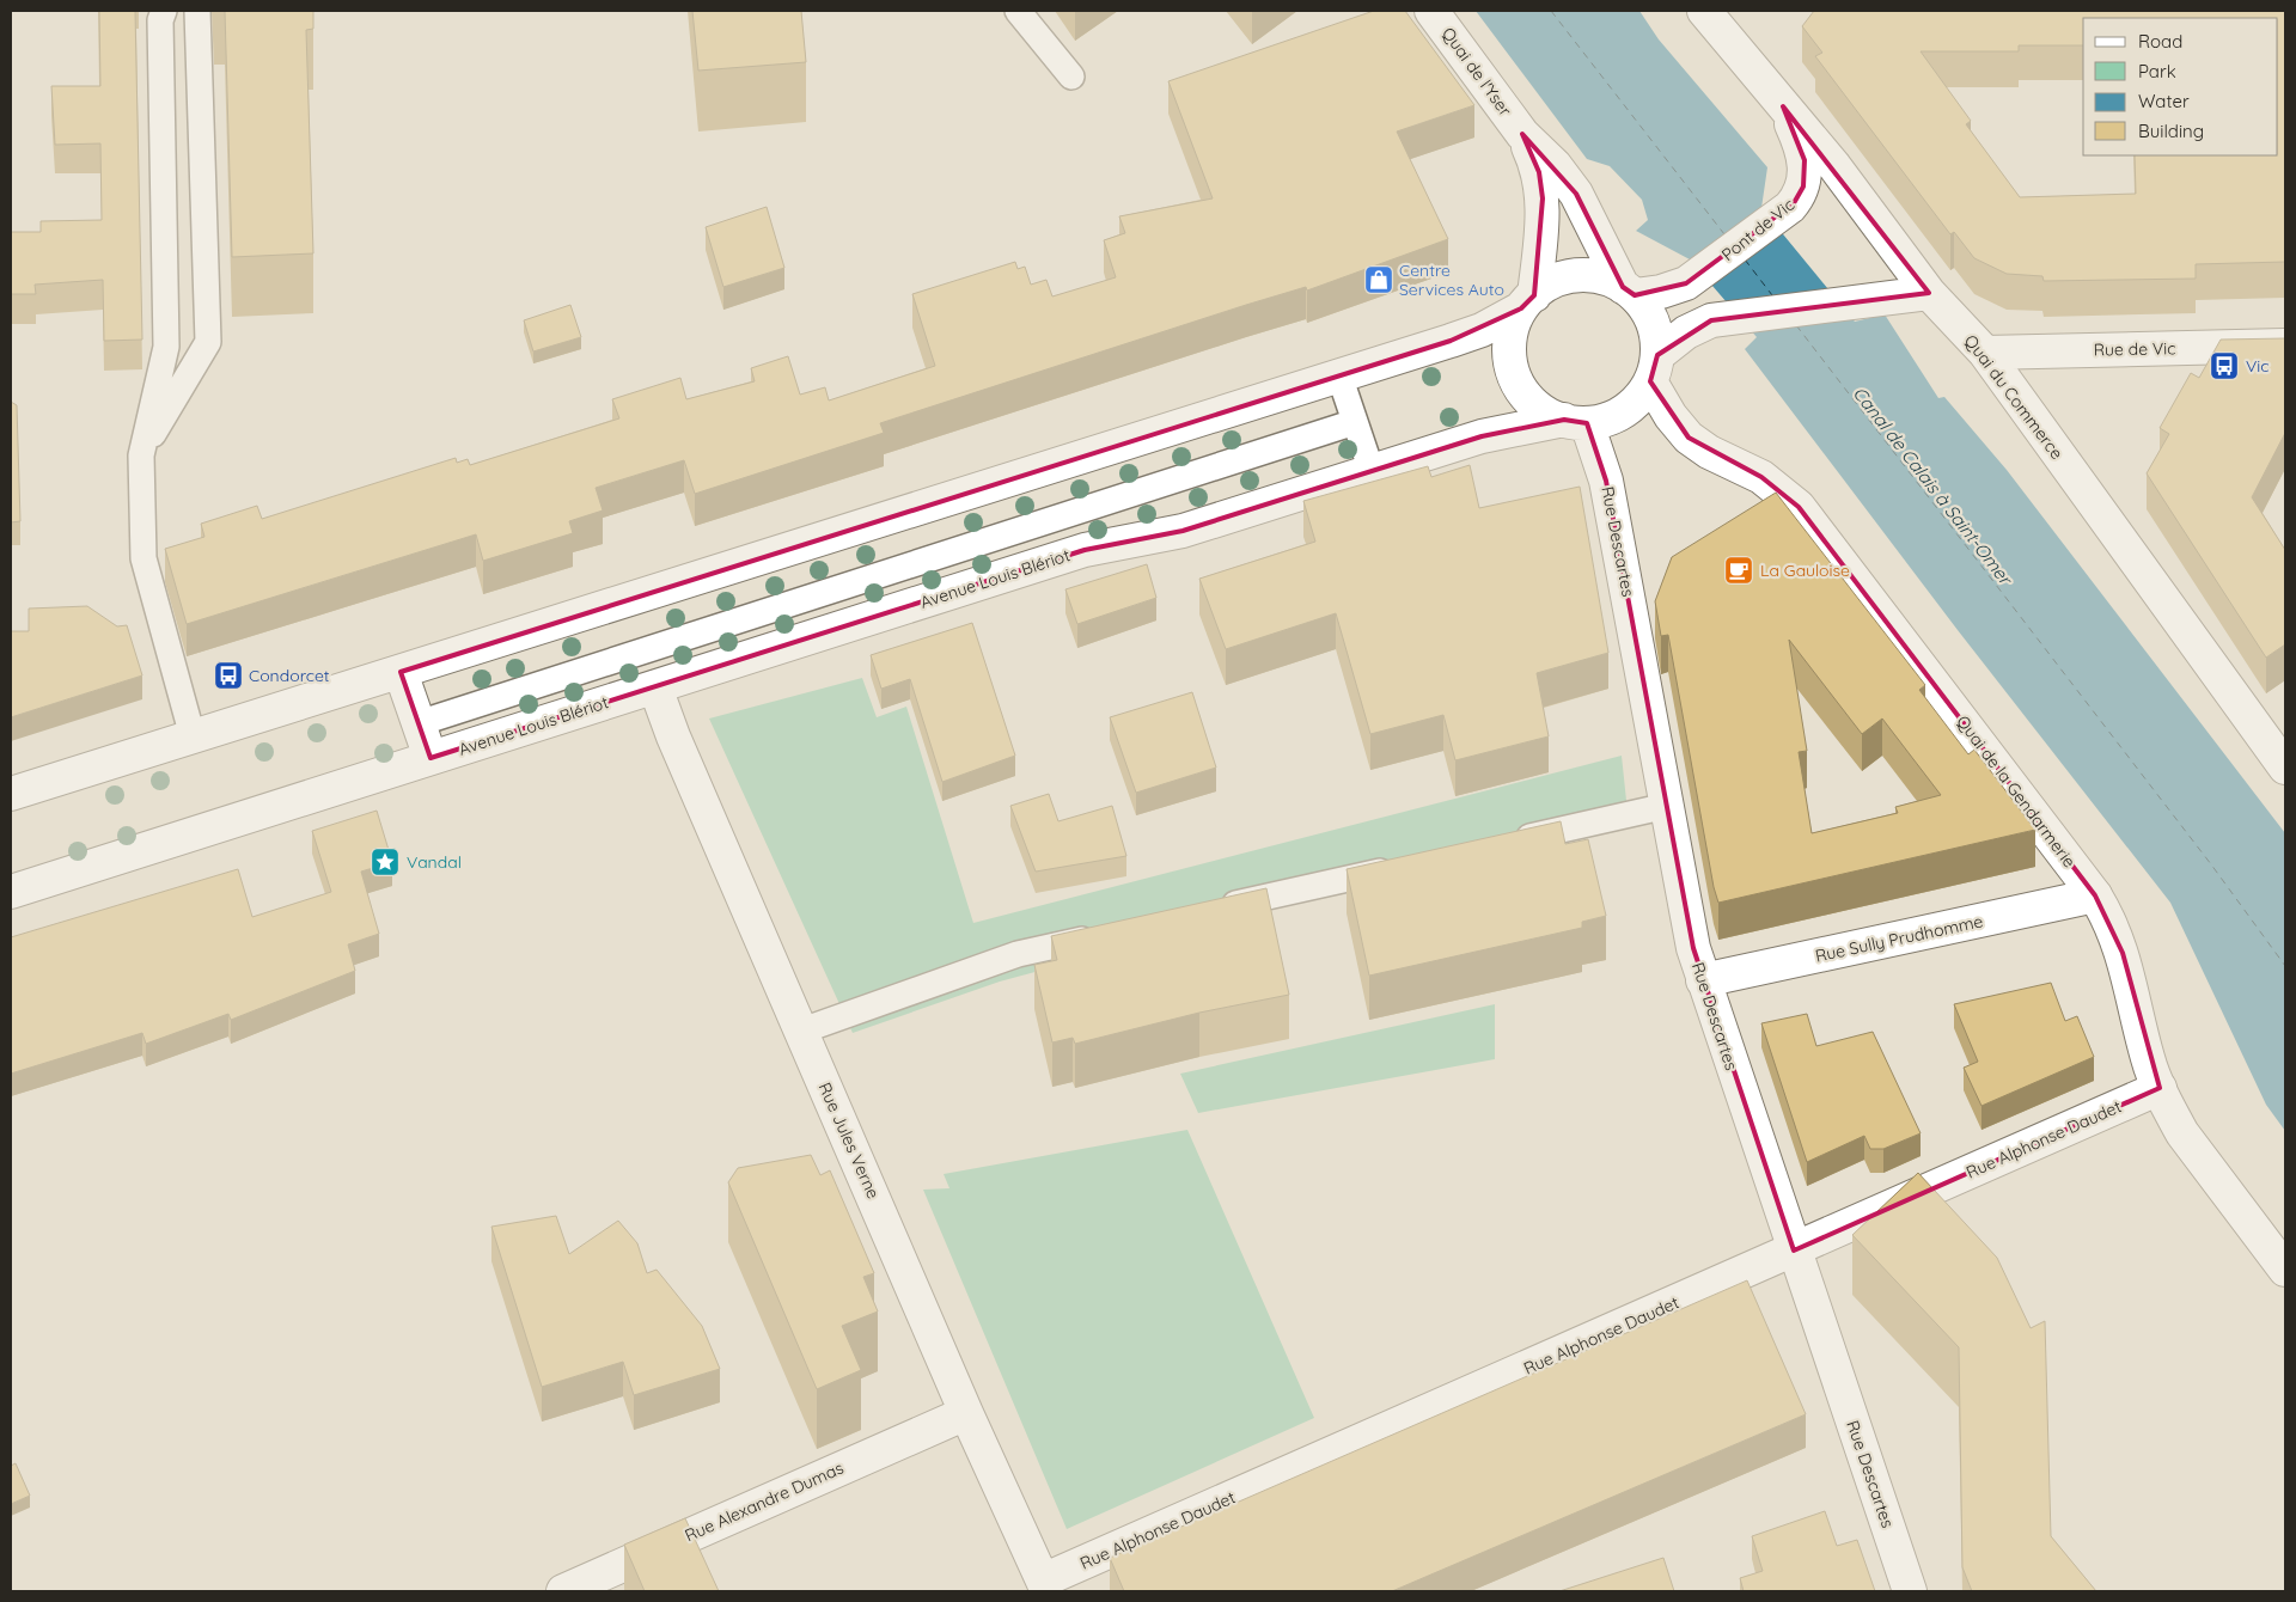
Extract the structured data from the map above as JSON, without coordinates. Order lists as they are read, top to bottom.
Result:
{
  "streets": {
    "street": [
      "Quai de l'Yser",
      "Pont de Vic",
      "Rue de Vic",
      "Quai du Commerce",
      "Rue Descartes",
      "Avenue Louis Blériot",
      "Quai de la Gendarmerie",
      "Rue Sully Prudhomme",
      "Rue Alphonse Daudet",
      "Rue Jules Verne",
      "Rue Alexandre Dumas"
    ]
  },
  "crossings": [
    ["Quai de l'Yser", "Pont de Vic"],
    ["Quai de l'Yser", "Rue Descartes"],
    ["Quai de l'Yser", "Avenue Louis Blériot"],
    ["Quai de l'Yser", "Quai de la Gendarmerie"],
    ["Pont de Vic", "Quai du Commerce"],
    ["Pont de Vic", "Rue Descartes"],
    ["Pont de Vic", "Avenue Louis Blériot"],
    ["Pont de Vic", "Quai de la Gendarmerie"],
    ["Rue de Vic", "Quai du Commerce"],
    ["Rue Descartes", "Avenue Louis Blériot"],
    ["Rue Descartes", "Quai de la Gendarmerie"],
    ["Rue Descartes", "Rue Sully Prudhomme"],
    ["Rue Descartes", "Rue Alphonse Daudet"],
    ["Avenue Louis Blériot", "Quai de la Gendarmerie"],
    ["Avenue Louis Blériot", "Rue Jules Verne"],
    ["Quai de la Gendarmerie", "Rue Sully Prudhomme"],
    ["Quai de la Gendarmerie", "Rue Alphonse Daudet"],
    ["Rue Alphonse Daudet", "Rue Jules Verne"],
    ["Rue Jules Verne", "Rue Alexandre Dumas"]
  ],
  "water": ["Canal de Calais à Saint-Omer"],
  "places": {
    "shop": ["Centre Services Auto"],
    "bus stop": ["Vic", "Condorcet"],
    "cafe": ["La Gauloise"],
    "place": ["Vandal"]
  },
  "legend": [
    "Road",
    "Park",
    "Water",
    "Building"
  ]
}
